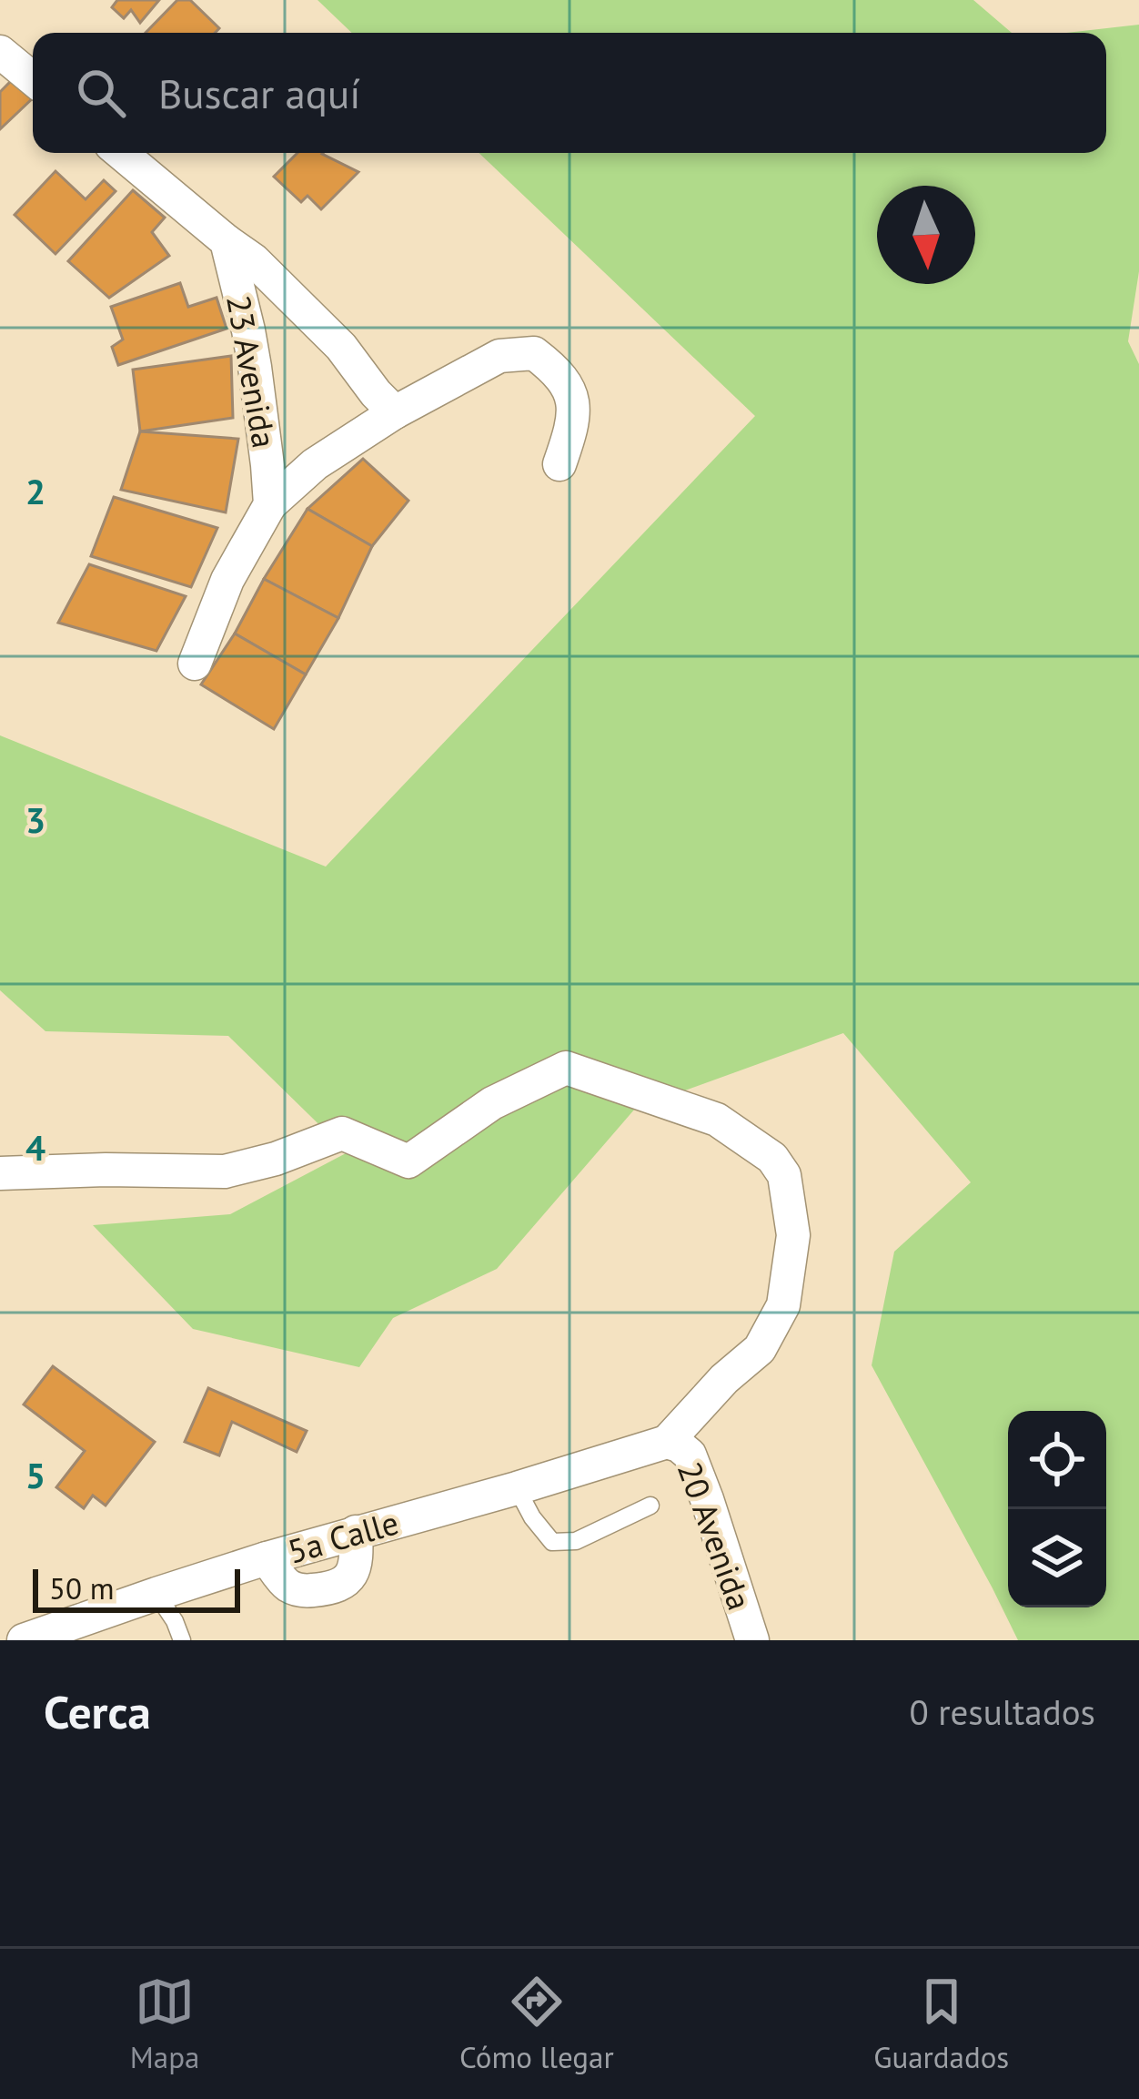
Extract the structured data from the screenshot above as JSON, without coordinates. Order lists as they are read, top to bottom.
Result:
{
  "streets": {
    "street": ["23 Avenida", "20 Avenida", "5a Calle"]
  },
  "crossings": [
    ["20 Avenida", "5a Calle"]
  ],
  "scale_bar": "50 m",
  "north": "bottom",
  "page": {
    "search": "Buscar aquí",
    "scale": "50 m",
    "heading": ["Cerca", "0 resultados"],
    "nav": ["Mapa", "Cómo llegar", "Guardados"]
  },
  "grid": {
    "rows": [
      "2",
      "3",
      "4",
      "5"
    ]
  }
}
